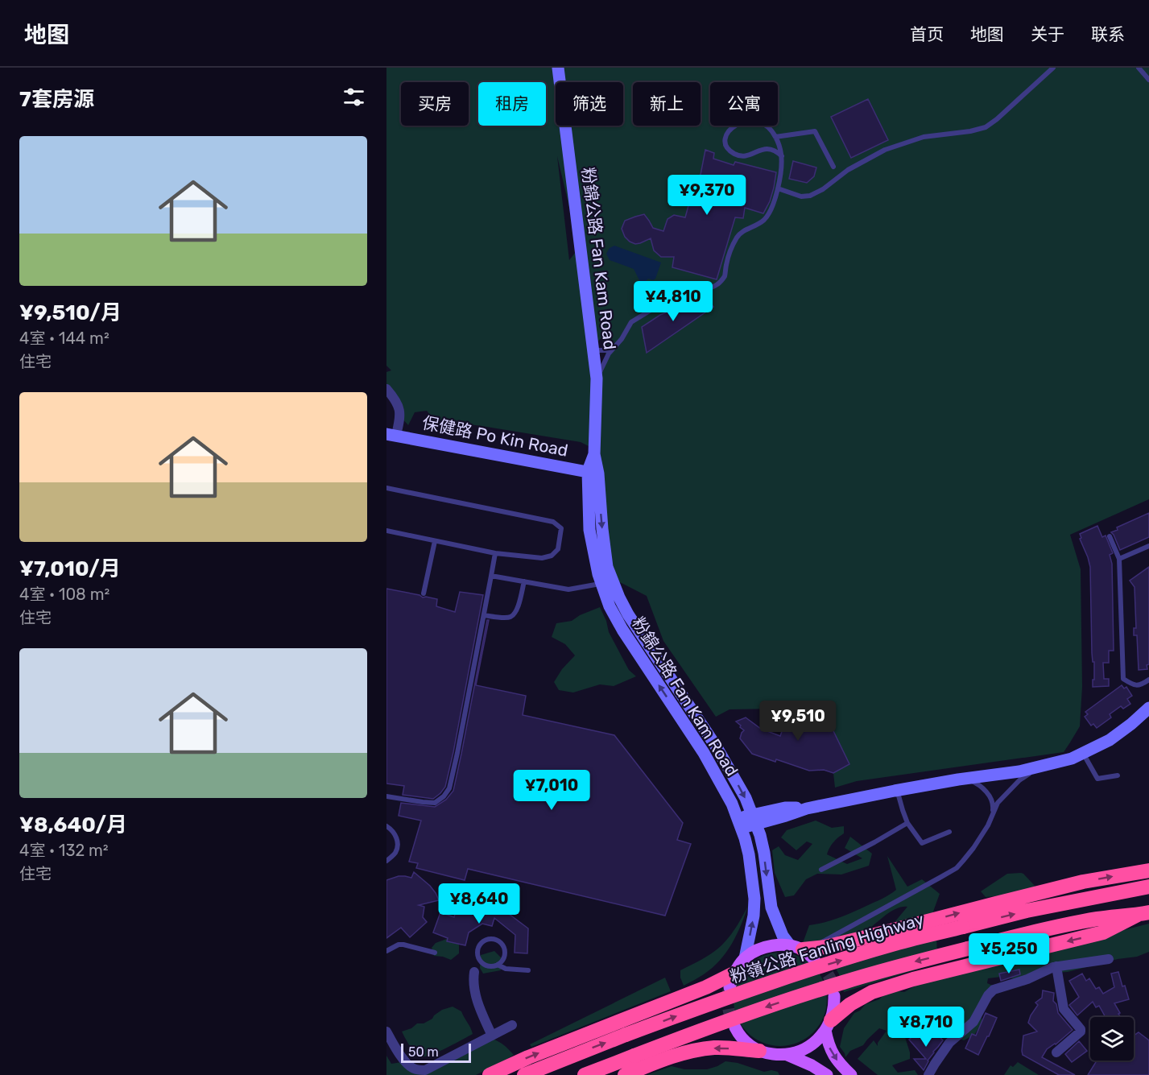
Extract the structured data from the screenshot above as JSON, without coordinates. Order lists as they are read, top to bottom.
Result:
{
  "streets": {
    "highway": ["粉嶺公路 Fanling Highway"],
    "main road": ["粉錦公路 Fan Kam Road", "保健路 Po Kin Road"]
  },
  "crossings": [
    ["粉錦公路 Fan Kam Road", "保健路 Po Kin Road"]
  ],
  "scale_bar": "50 m",
  "page": {
    "header": "地图",
    "nav": [
      "首页",
      "地图",
      "关于",
      "联系"
    ],
    "heading": "7套房源",
    "chip": [
      "买房",
      "租房",
      "筛选",
      "新上",
      "公寓"
    ],
    "list": [
      {
        "name": "¥9,510/月",
        "note": "4室 · 144 m² · 住宅"
      },
      {
        "name": "¥7,010/月",
        "note": "4室 · 108 m² · 住宅"
      },
      {
        "name": "¥8,640/月",
        "note": "4室 · 132 m² · 住宅"
      }
    ],
    "price": [
      "¥9,370",
      "¥4,810",
      "¥9,510",
      "¥7,010",
      "¥8,640",
      "¥5,250",
      "¥8,710"
    ],
    "scale": "50 m"
  }
}
